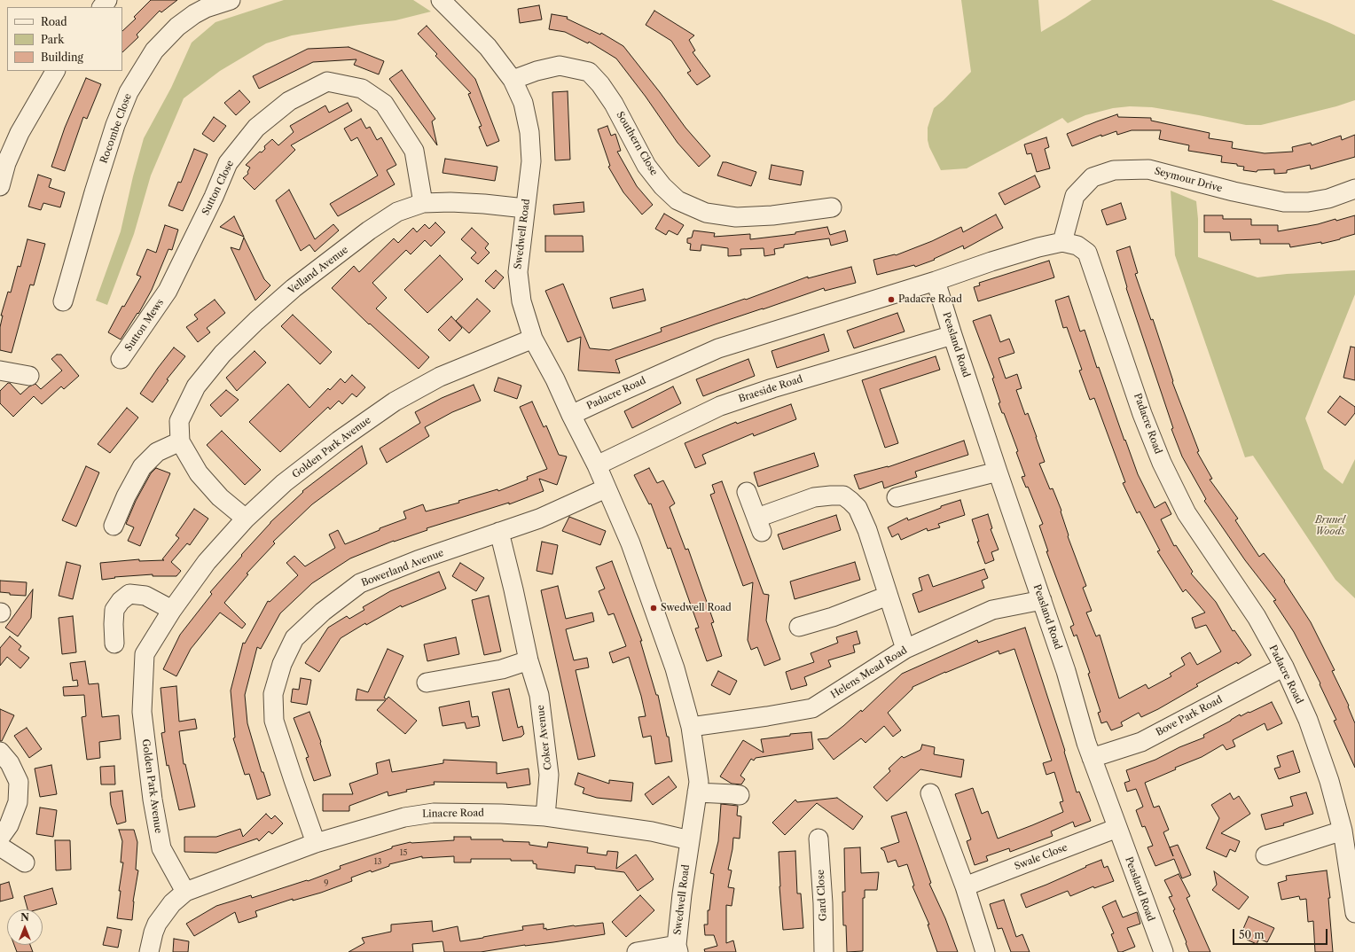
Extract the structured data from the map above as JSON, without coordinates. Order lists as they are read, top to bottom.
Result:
{
  "streets": {
    "street": [
      "Rocombe Close",
      "Southern Close",
      "Seymour Drive",
      "Sutton Close",
      "Swedwell Road",
      "Velland Avenue",
      "Sutton Mews",
      "Peasland Road",
      "Braeside Road",
      "Padacre Road",
      "Golden Park Avenue",
      "Bowerland Avenue",
      "Helens Mead Road",
      "Bove Park Road",
      "Coker Avenue",
      "Linacre Road",
      "Swale Close",
      "Gard Close"
    ]
  },
  "crossings": [
    ["Southern Close", "Swedwell Road"],
    ["Seymour Drive", "Padacre Road"],
    ["Sutton Close", "Velland Avenue"],
    ["Sutton Close", "Sutton Mews"],
    ["Swedwell Road", "Velland Avenue"],
    ["Swedwell Road", "Braeside Road"],
    ["Swedwell Road", "Padacre Road"],
    ["Swedwell Road", "Golden Park Avenue"],
    ["Swedwell Road", "Bowerland Avenue"],
    ["Swedwell Road", "Helens Mead Road"],
    ["Swedwell Road", "Linacre Road"],
    ["Velland Avenue", "Golden Park Avenue"],
    ["Peasland Road", "Braeside Road"],
    ["Peasland Road", "Padacre Road"],
    ["Peasland Road", "Helens Mead Road"],
    ["Peasland Road", "Bove Park Road"],
    ["Peasland Road", "Swale Close"],
    ["Padacre Road", "Bove Park Road"],
    ["Golden Park Avenue", "Linacre Road"],
    ["Bowerland Avenue", "Coker Avenue"],
    ["Bowerland Avenue", "Linacre Road"],
    ["Coker Avenue", "Linacre Road"]
  ],
  "parks": ["Brunel Woods"],
  "places": ["Padacre Road", "Swedwell Road"],
  "house_numbers": ["15", "13", "9"],
  "legend": ["Road", "Park", "Building"],
  "scale_bar": "50 m",
  "north": "top"
}
